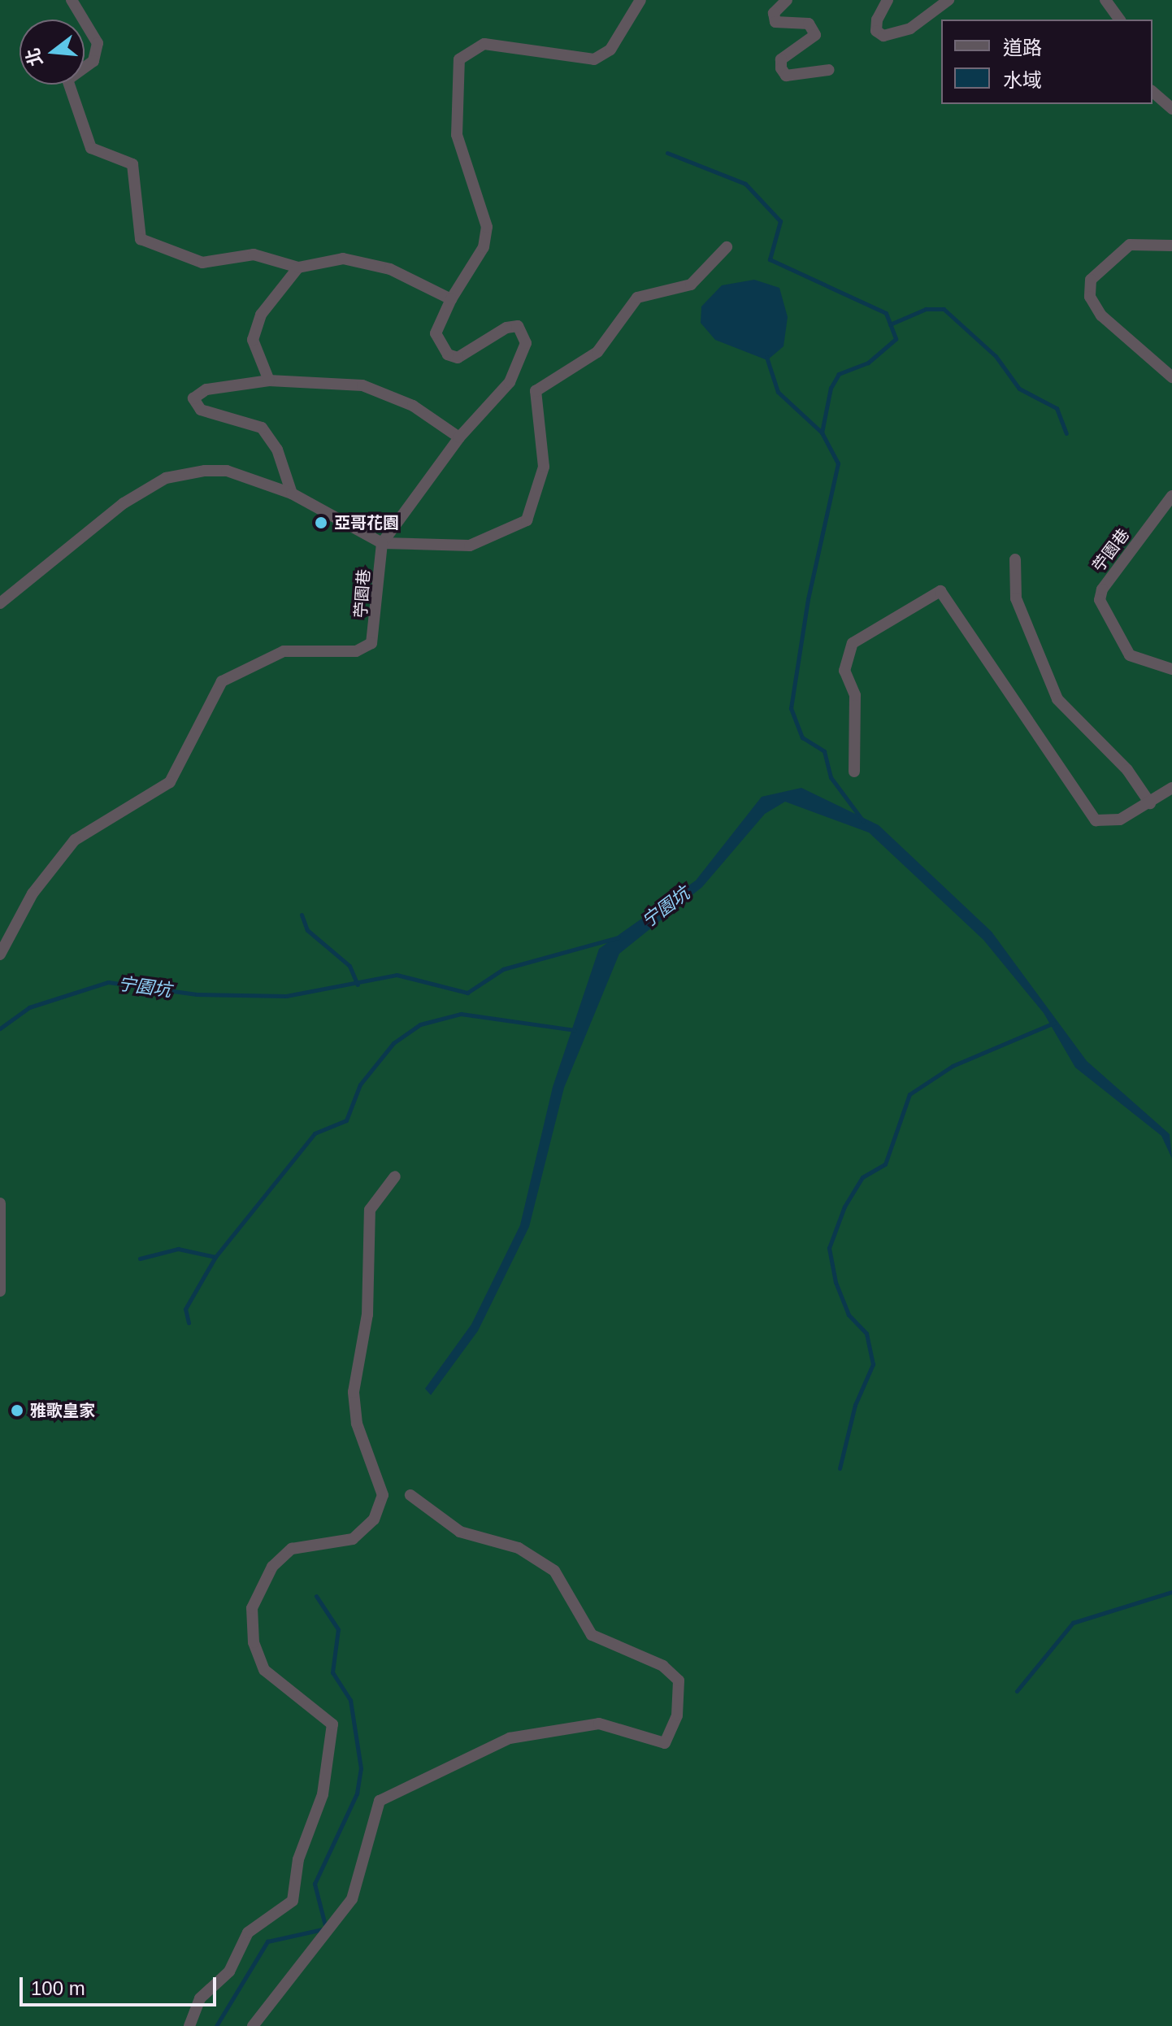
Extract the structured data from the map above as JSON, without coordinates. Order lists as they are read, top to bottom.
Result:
{
  "streets": {
    "street": ["苧園巷"]
  },
  "water": ["宁園坑"],
  "places": ["亞哥花園", "雅歌皇家"],
  "legend": ["道路", "水域"],
  "scale_bar": "100 m",
  "north": "left"
}
